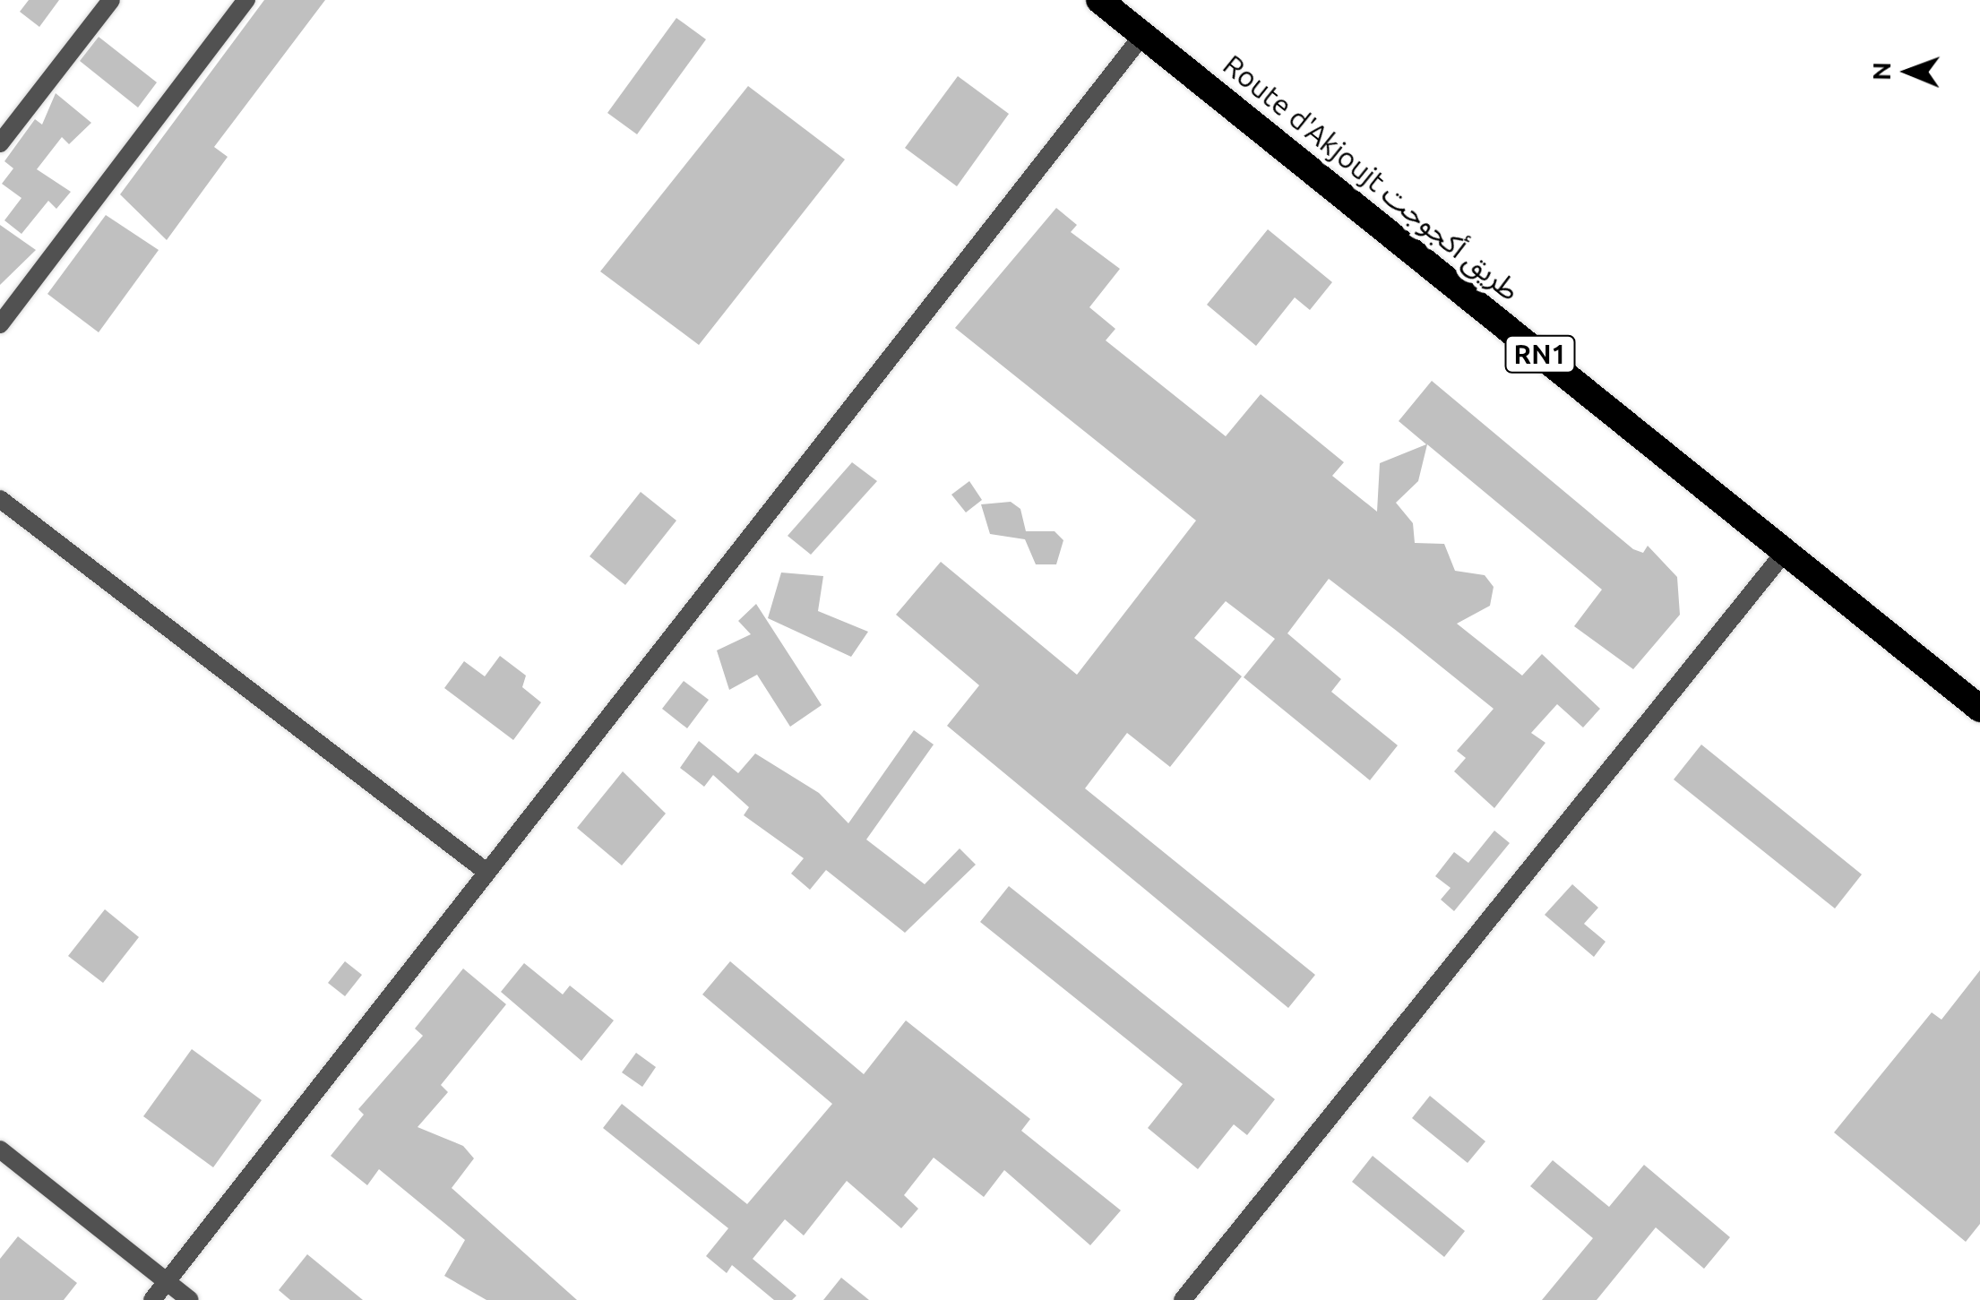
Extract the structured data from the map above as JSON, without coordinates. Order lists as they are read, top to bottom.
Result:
{
  "streets": {
    "highway": ["Route d'Akjoujt طريق أكجوجت", "RN1"]
  },
  "north": "left"
}
